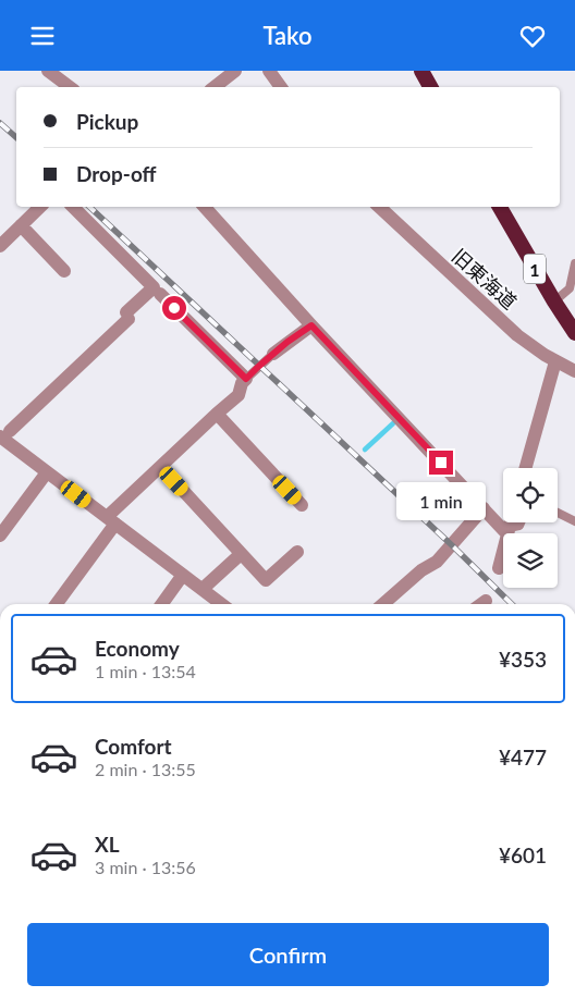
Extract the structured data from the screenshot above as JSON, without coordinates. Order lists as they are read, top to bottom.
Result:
{
  "streets": {
    "highway": ["1"],
    "street": ["旧東海道"]
  },
  "page": {
    "header": "Tako",
    "banner": ["Pickup", "Drop-off"],
    "bubble": "1 min",
    "list": [
      {
        "name": "Economy",
        "note": "1 min · 13:54",
        "value": "¥353"
      },
      {
        "name": "Comfort",
        "note": "2 min · 13:55",
        "value": "¥477"
      },
      {
        "name": "XL",
        "note": "3 min · 13:56",
        "value": "¥601"
      }
    ],
    "buttons": "Confirm"
  }
}
